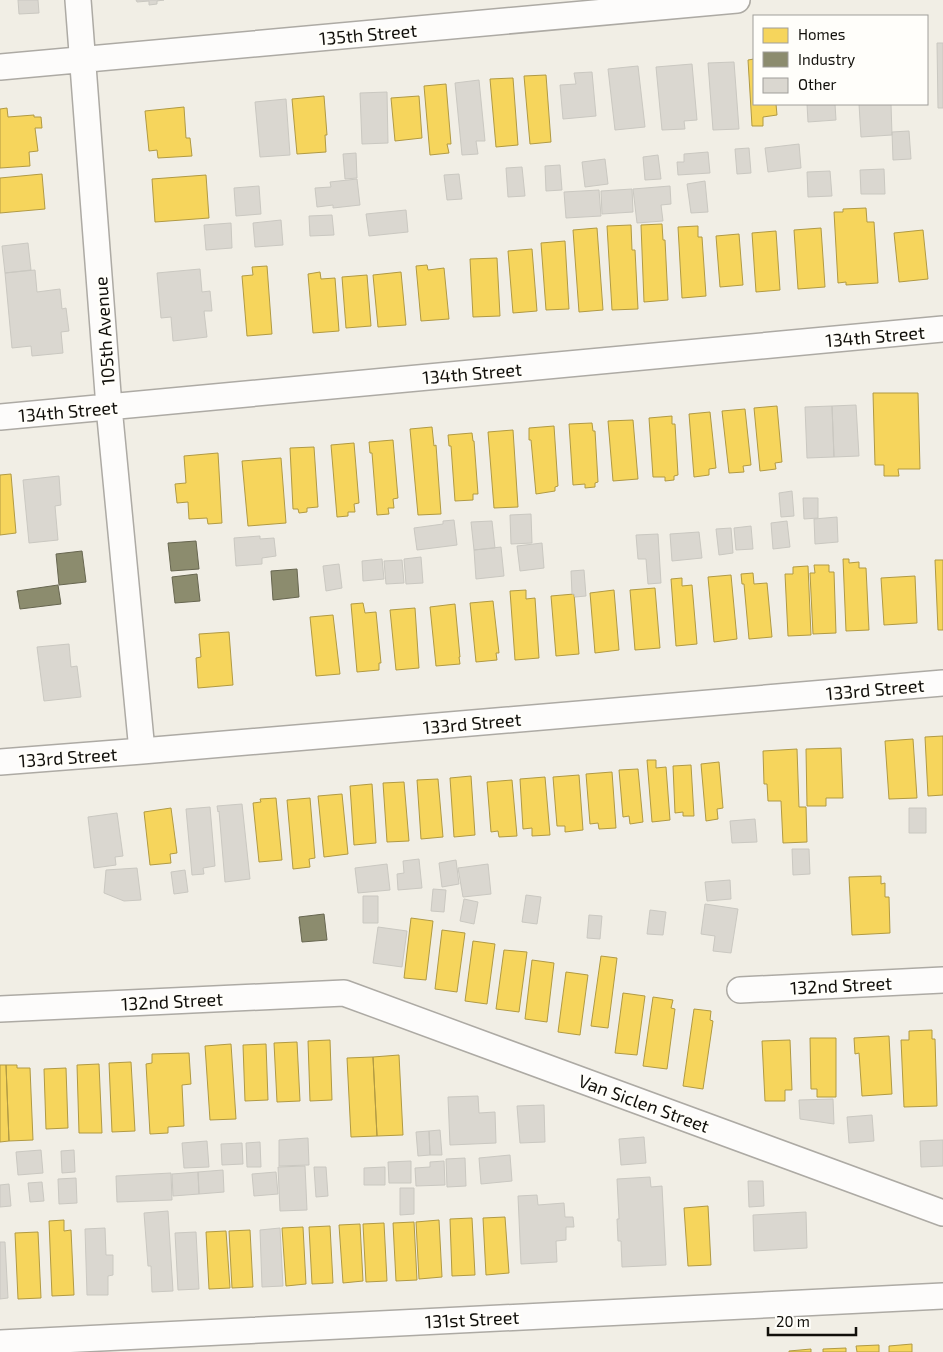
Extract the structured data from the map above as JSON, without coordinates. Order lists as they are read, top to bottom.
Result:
{
  "streets": {
    "street": [
      "135th Street",
      "105th Avenue",
      "134th Street",
      "133rd Street",
      "132nd Street",
      "Van Siclen Street",
      "131st Street"
    ]
  },
  "crossings": [
    ["135th Street", "105th Avenue"],
    ["105th Avenue", "134th Street"],
    ["105th Avenue", "133rd Street"],
    ["132nd Street", "Van Siclen Street"]
  ],
  "legend": ["Homes", "Industry", "Other"],
  "scale_bar": "20 m"
}
